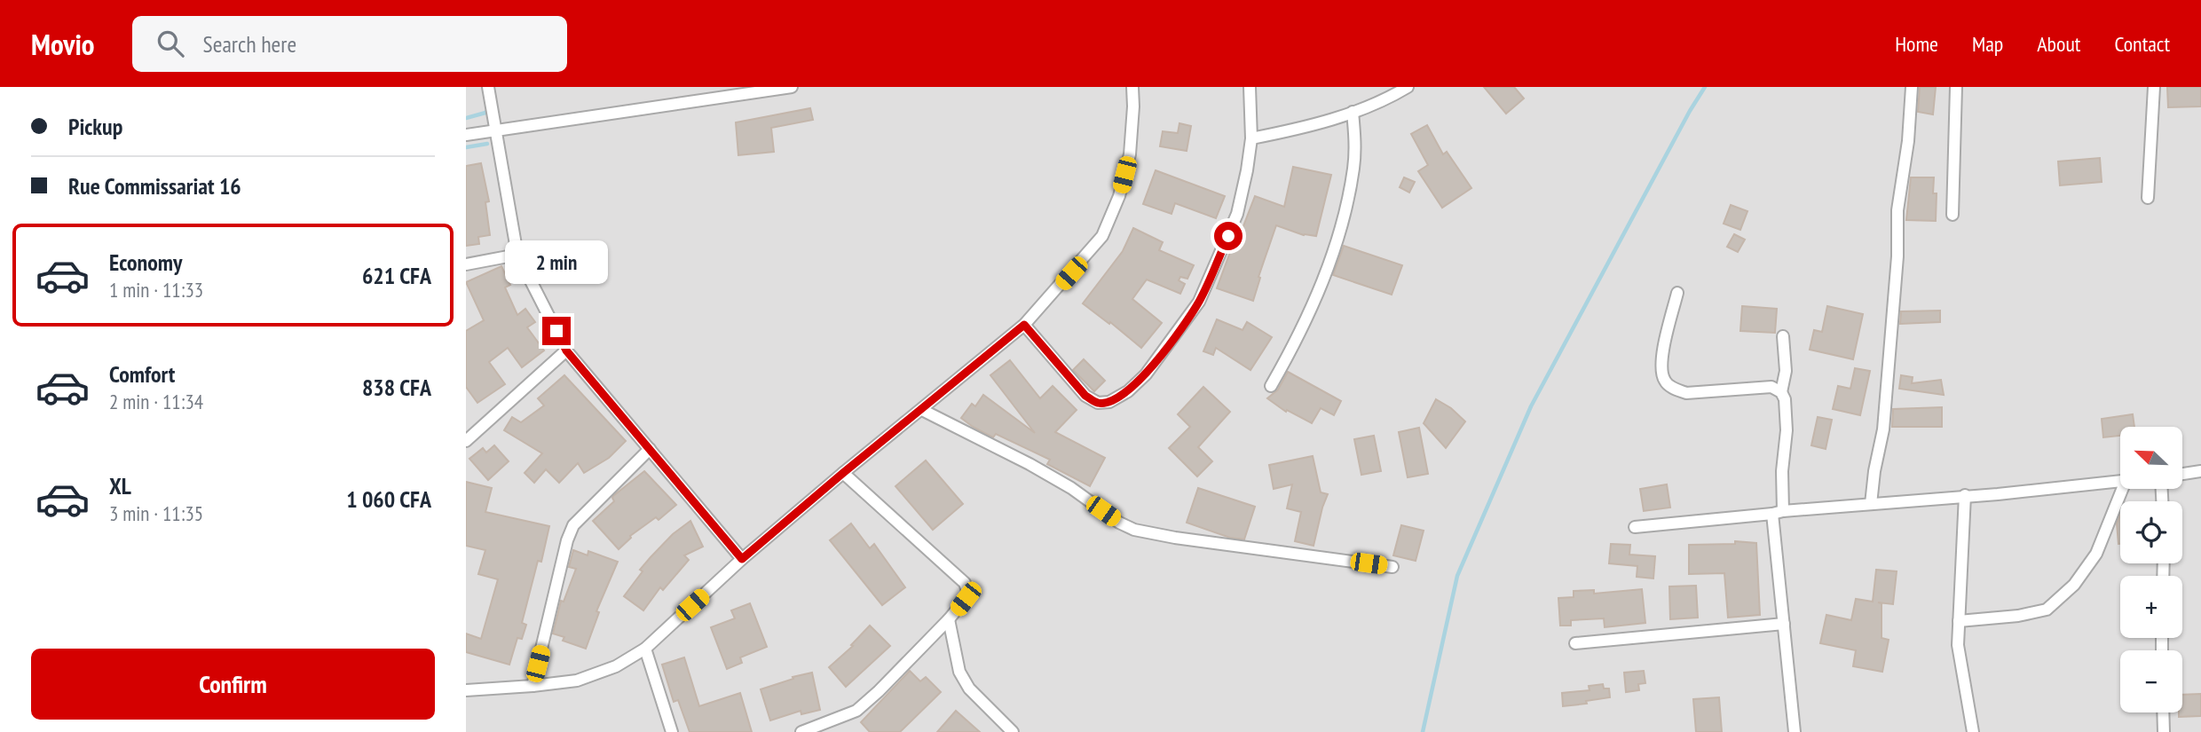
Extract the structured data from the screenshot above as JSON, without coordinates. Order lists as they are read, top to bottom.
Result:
{
  "north": "top left",
  "page": {
    "header": "Movio",
    "search": "Search here",
    "nav": [
      "Home",
      "Map",
      "About",
      "Contact"
    ],
    "banner": ["Pickup", "Rue Commissariat 16"],
    "list": [
      {
        "name": "Economy",
        "note": "1 min · 11:33",
        "value": "621 CFA"
      },
      {
        "name": "Comfort",
        "note": "2 min · 11:34",
        "value": "838 CFA"
      },
      {
        "name": "XL",
        "note": "3 min · 11:35",
        "value": "1 060 CFA"
      }
    ],
    "bubble": "2 min",
    "map_buttons": ["+", "−"],
    "buttons": "Confirm"
  }
}
